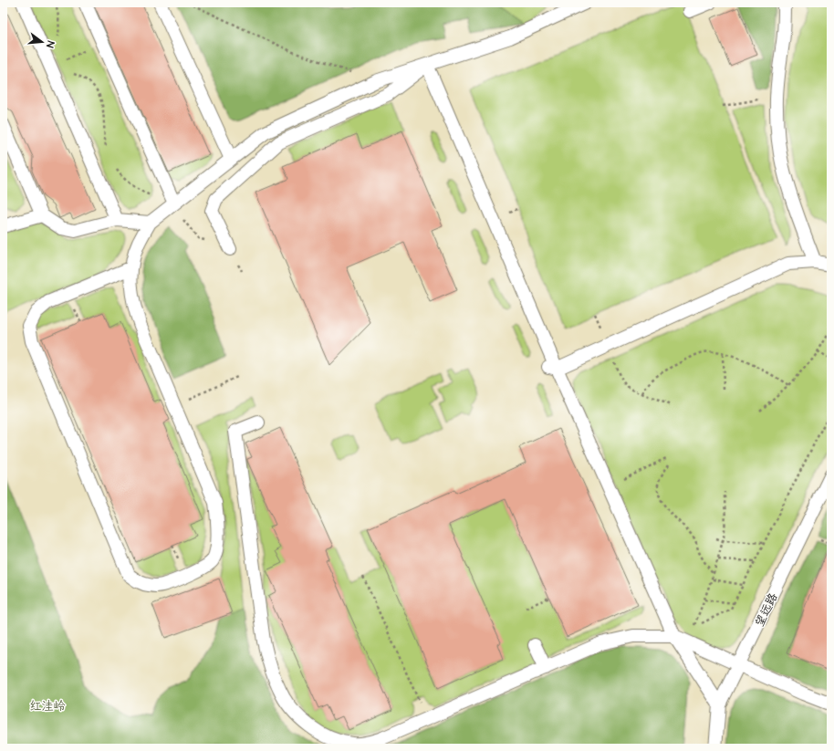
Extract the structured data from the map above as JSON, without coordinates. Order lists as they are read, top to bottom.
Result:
{
  "streets": {
    "lane": ["望远路"]
  },
  "parks": ["红洼岭"],
  "north": "right"
}
